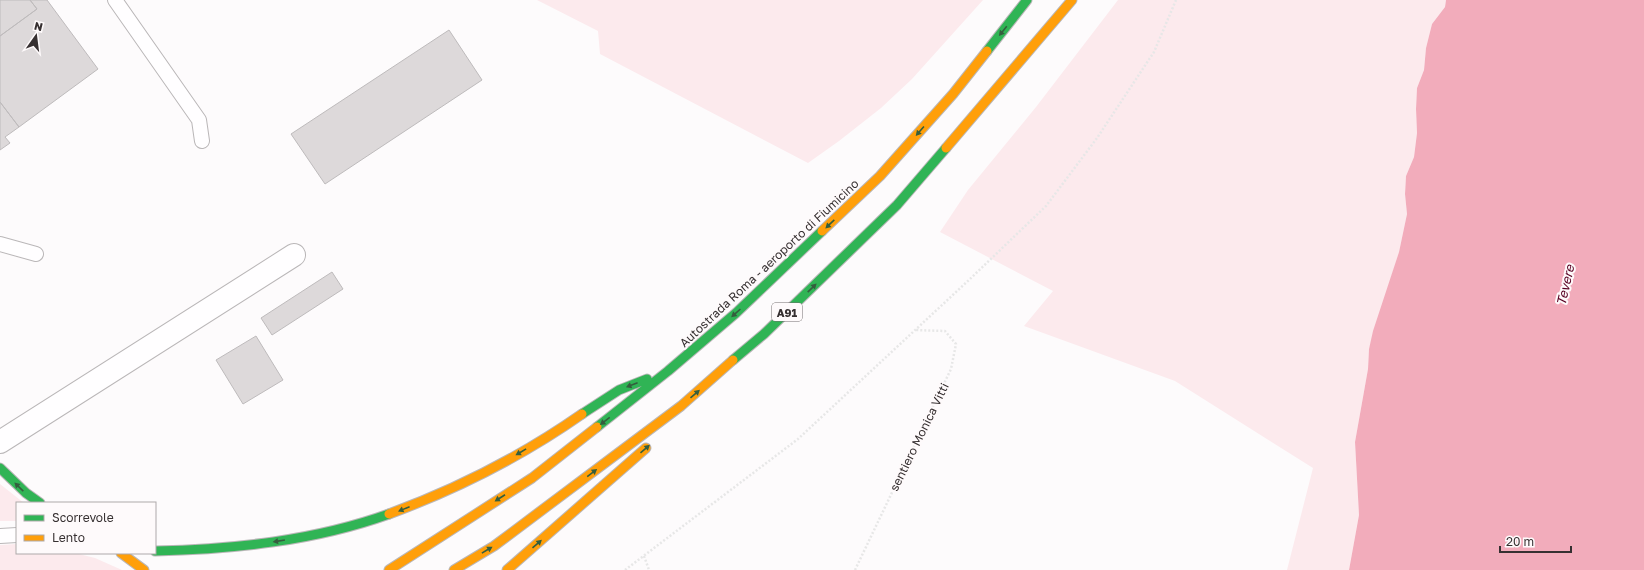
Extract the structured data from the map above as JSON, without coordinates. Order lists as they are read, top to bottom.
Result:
{
  "streets": {
    "main road": ["Autostrada Roma - aeroporto di Fiumicino", "A91"],
    "path": ["sentiero Monica Vitti"]
  },
  "water": ["Tevere"],
  "legend": ["Scorrevole", "Lento"],
  "scale_bar": "20 m",
  "north": "top"
}
